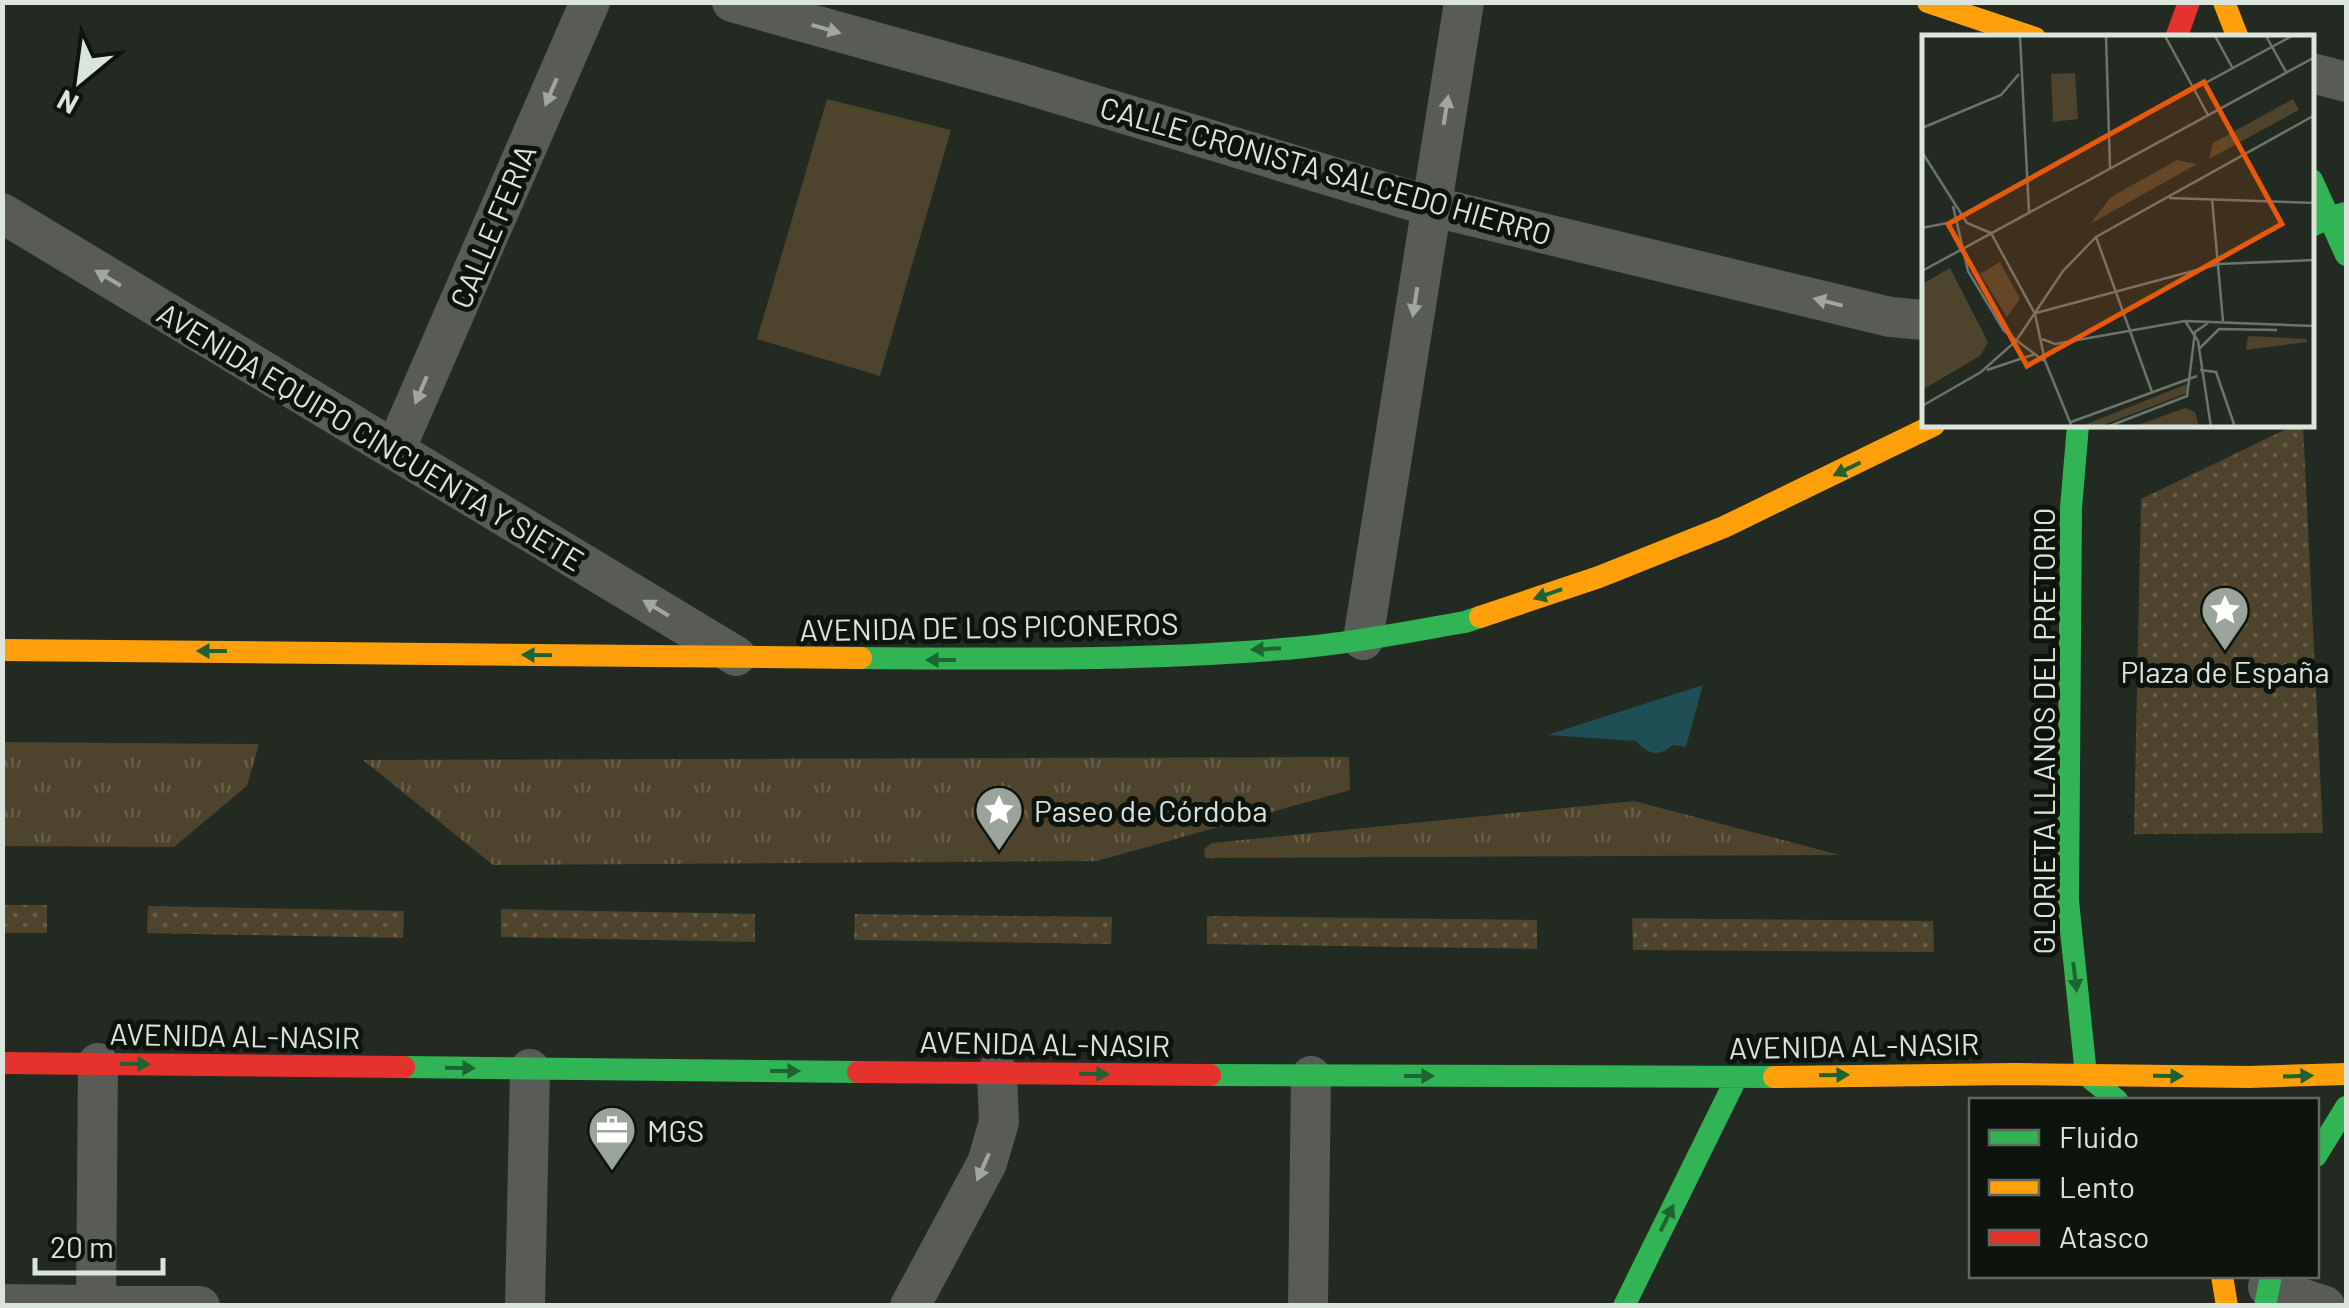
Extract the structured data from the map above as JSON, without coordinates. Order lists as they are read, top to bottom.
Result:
{
  "streets": {
    "main road": ["AVENIDA DE LOS PICONEROS", "GLORIETA LLANOS DEL PRETORIO", "AVENIDA AL-NASIR"],
    "street": ["CALLE CRONISTA SALCEDO HIERRO", "CALLE FERIA", "AVENIDA EQUIPO CINCUENTA Y SIETE"]
  },
  "crossings": [
    ["CALLE FERIA", "AVENIDA EQUIPO CINCUENTA Y SIETE"],
    ["AVENIDA EQUIPO CINCUENTA Y SIETE", "AVENIDA DE LOS PICONEROS"],
    ["GLORIETA LLANOS DEL PRETORIO", "AVENIDA AL-NASIR"]
  ],
  "one_way": [
    "CALLE FERIA",
    "AVENIDA EQUIPO CINCUENTA Y SIETE",
    "AVENIDA DE LOS PICONEROS",
    "GLORIETA LLANOS DEL PRETORIO",
    "AVENIDA AL-NASIR"
  ],
  "places": {
    "place": ["Plaza de España", "Paseo de Córdoba"],
    "office": ["MGS"]
  },
  "legend": ["Fluido", "Lento", "Atasco"],
  "scale_bar": "20 m",
  "north": "bottom left"
}
